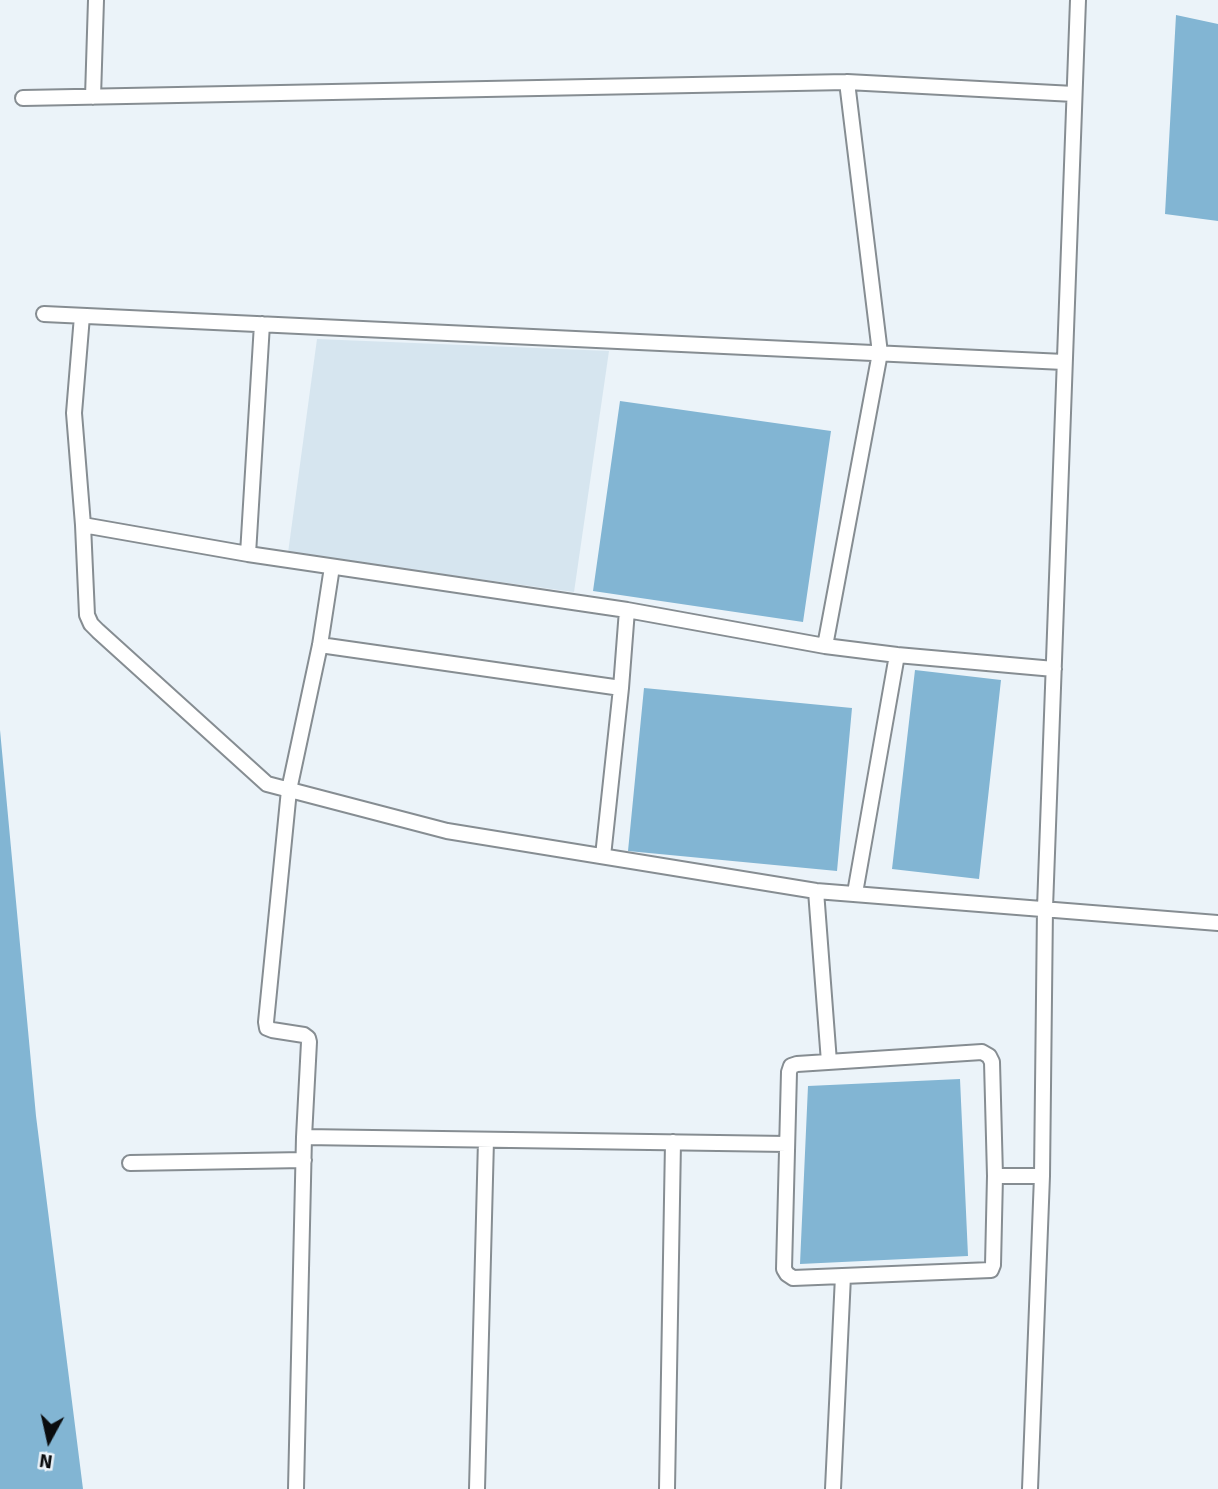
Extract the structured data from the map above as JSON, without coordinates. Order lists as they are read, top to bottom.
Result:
{
  "north": "bottom"
}
